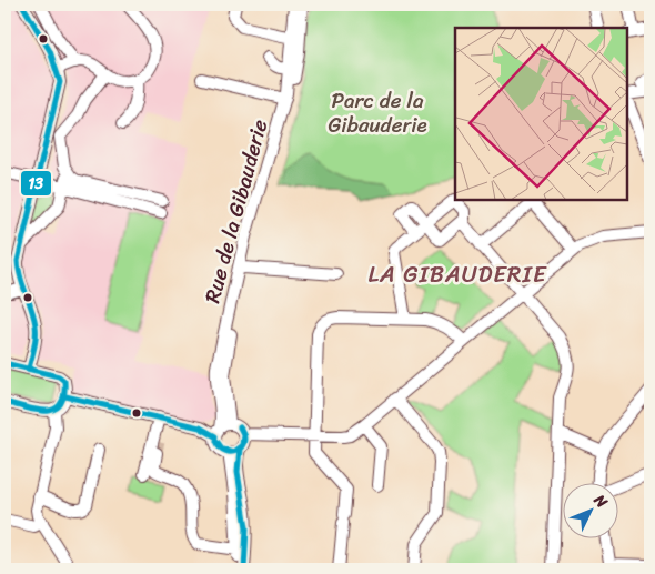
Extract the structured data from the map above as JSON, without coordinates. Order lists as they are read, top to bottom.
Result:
{
  "streets": {
    "street": ["Rue de la Gibauderie"]
  },
  "districts": ["LA GIBAUDERIE"],
  "parks": ["Parc de la Gibauderie"],
  "lines": ["transit line 13"],
  "north": "top right"
}
